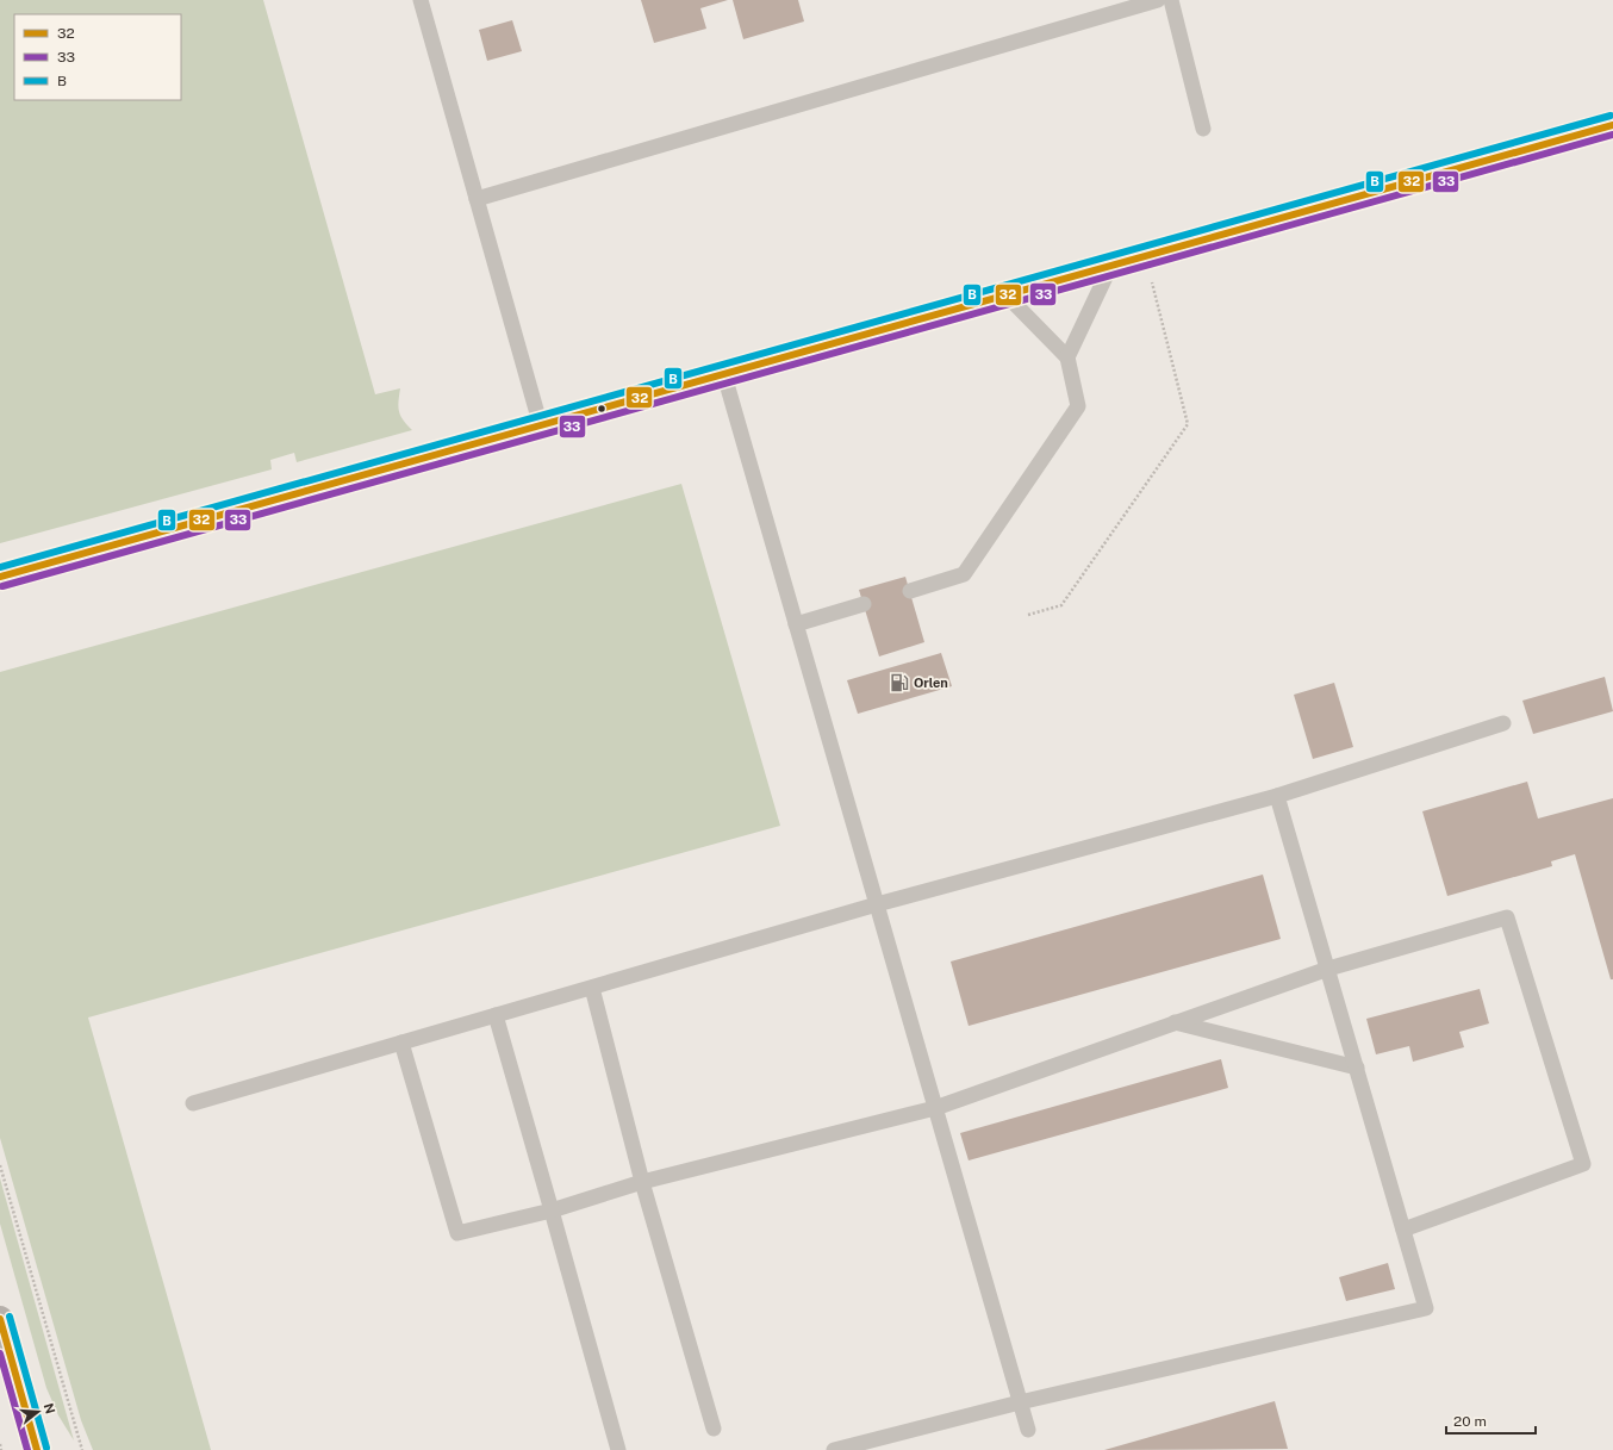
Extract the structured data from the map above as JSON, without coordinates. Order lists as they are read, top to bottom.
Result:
{
  "places": {
    "fuel station": ["Orlen"]
  },
  "lines": ["transit line B", "transit line 32", "transit line 33"],
  "legend": ["32", "33", "B"],
  "scale_bar": "20 m",
  "north": "right"
}
